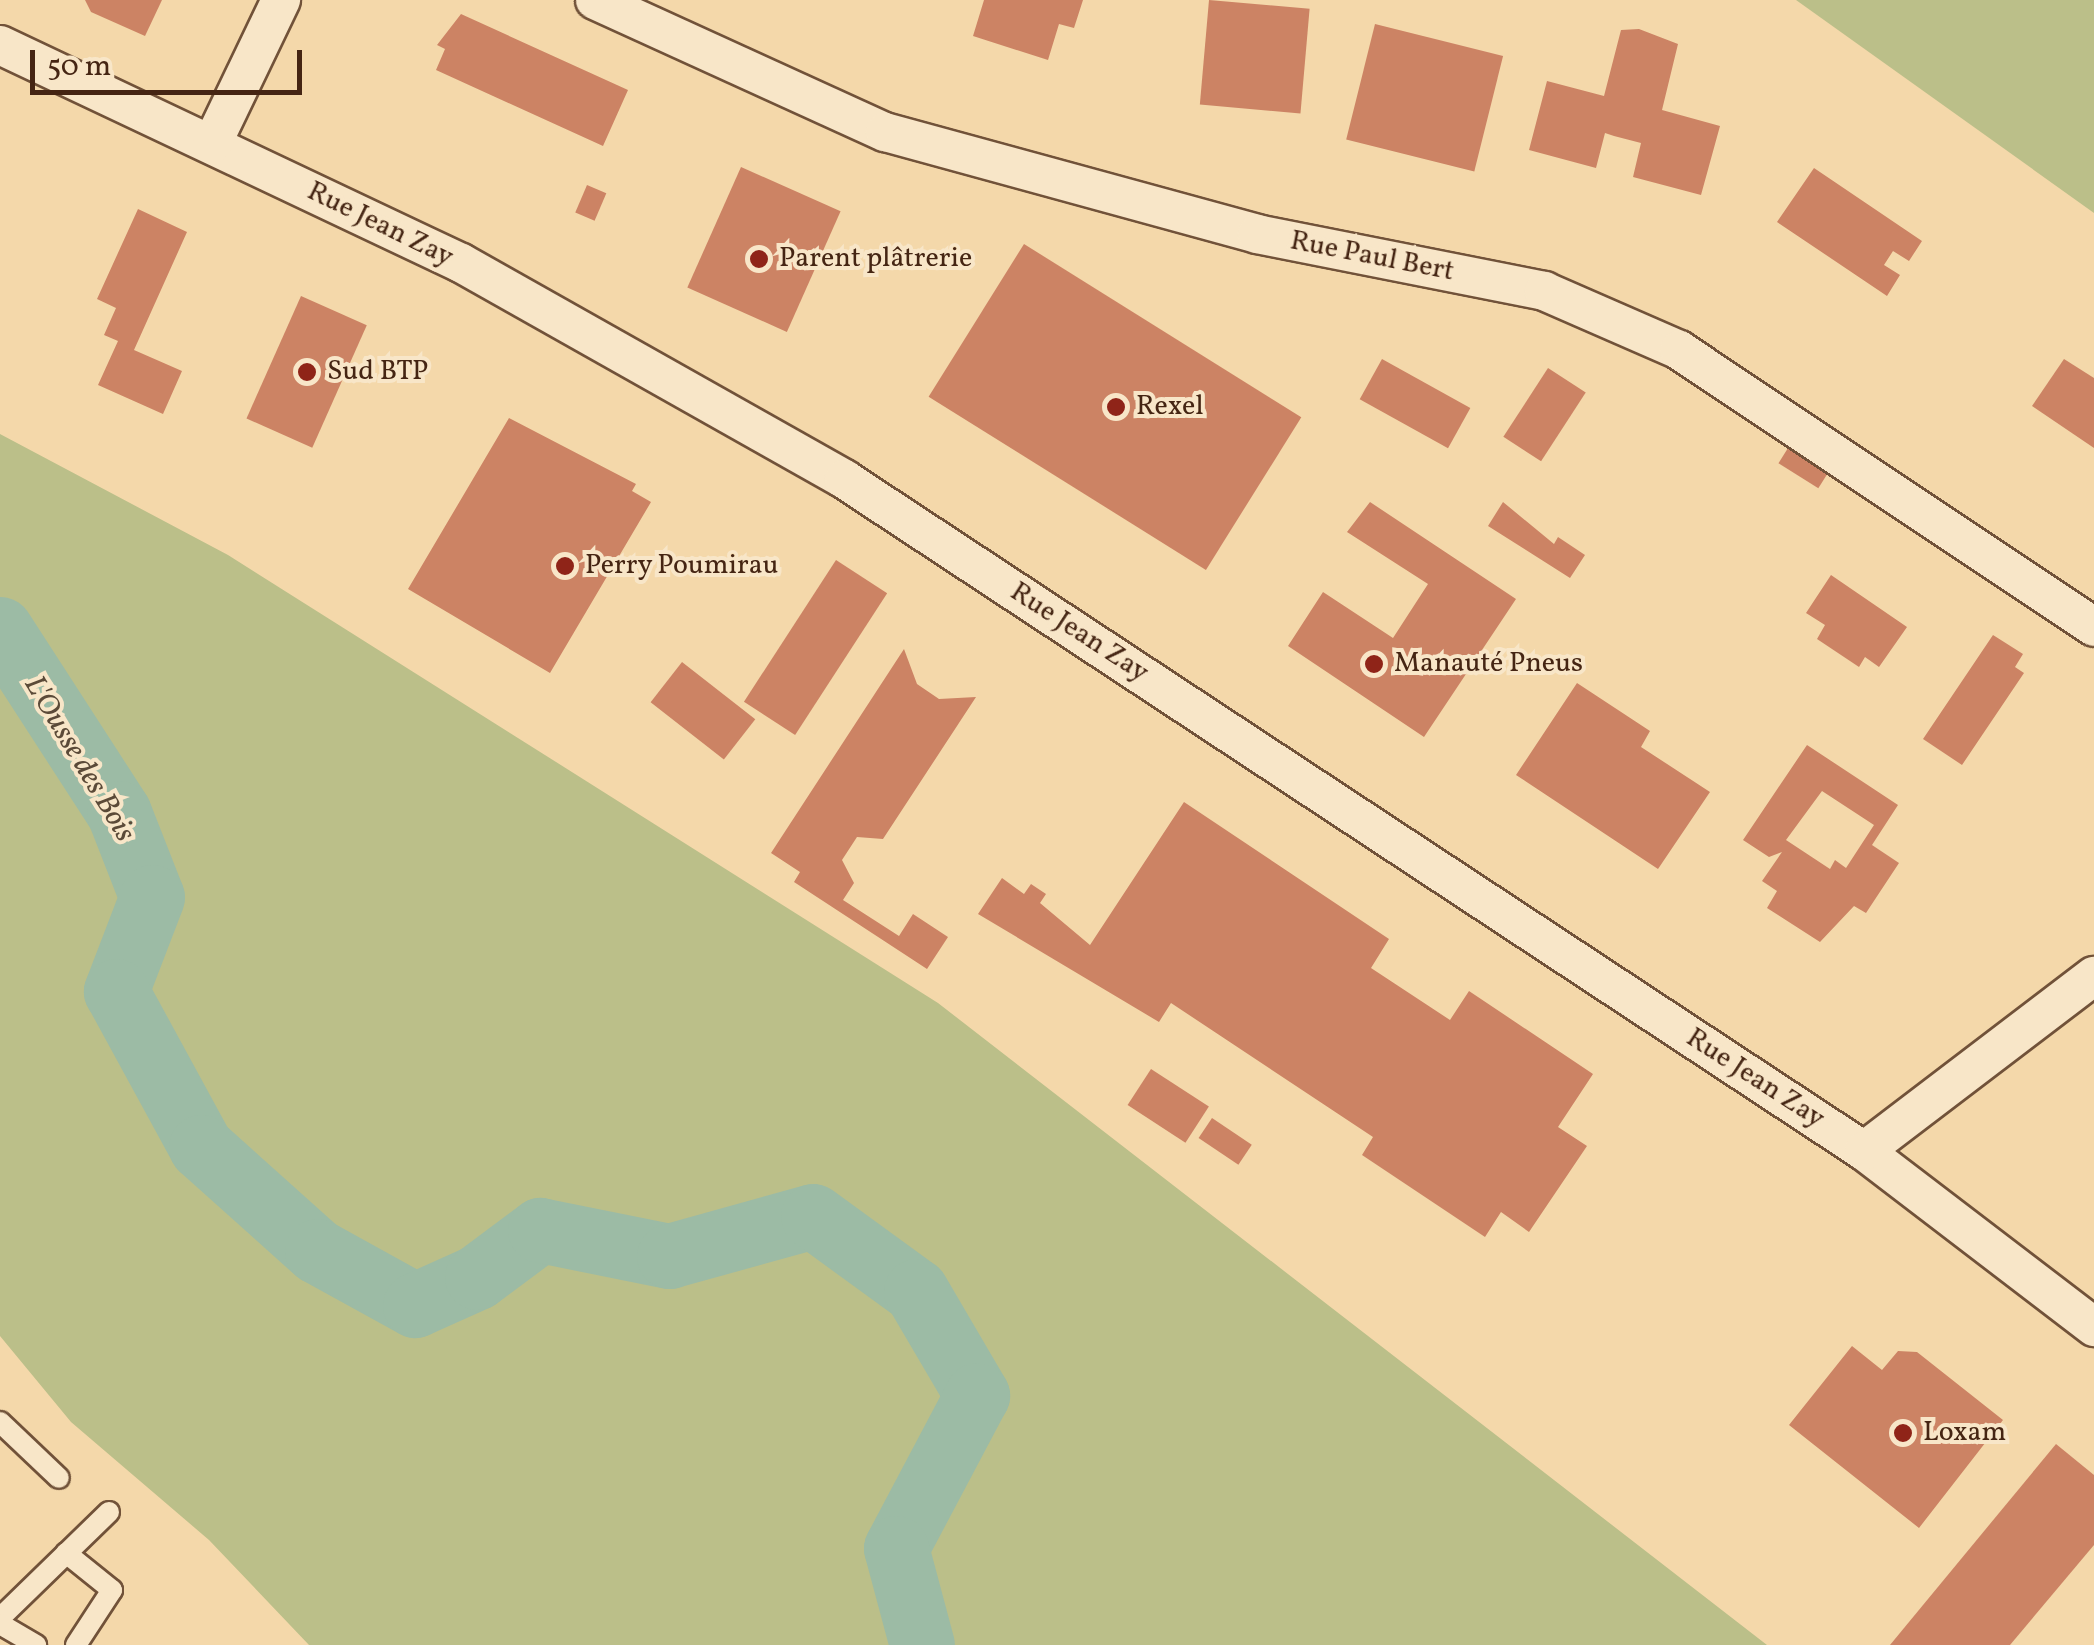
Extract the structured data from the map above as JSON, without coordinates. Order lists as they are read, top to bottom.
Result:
{
  "streets": {
    "street": ["Rue Jean Zay", "Rue Paul Bert"]
  },
  "water": ["L'Ousse des Bois"],
  "places": [
    "Parent plâtrerie",
    "Sud BTP",
    "Rexel",
    "Perry Poumirau",
    "Manauté Pneus",
    "Loxam"
  ],
  "scale_bar": "50 m"
}
